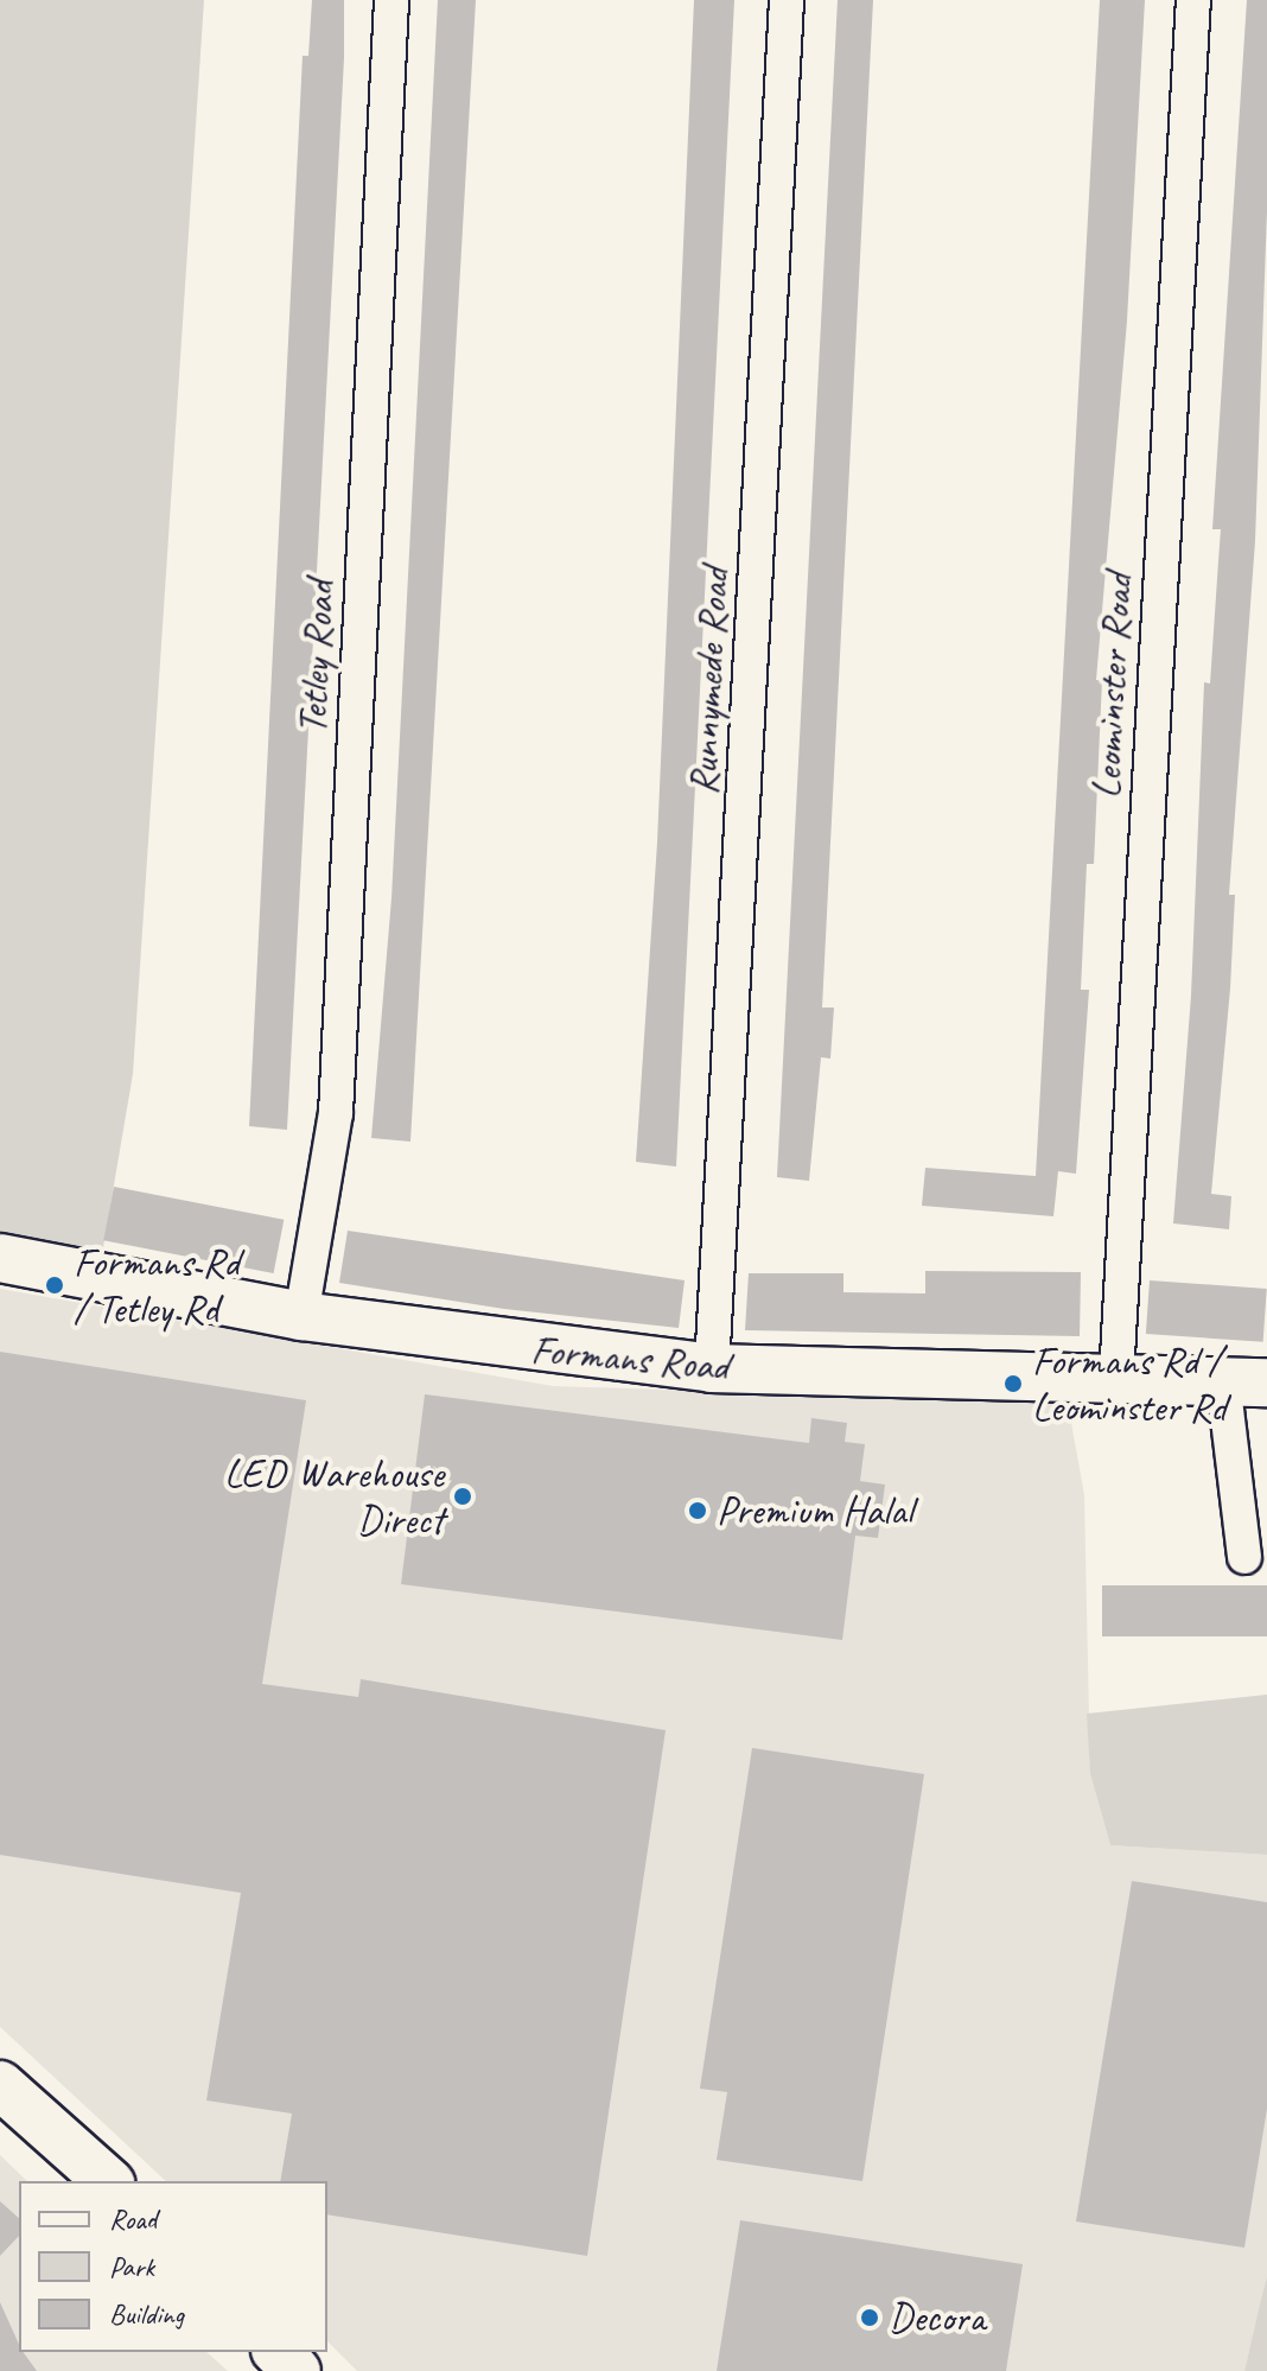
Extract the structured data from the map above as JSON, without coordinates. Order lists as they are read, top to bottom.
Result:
{
  "streets": {
    "street": [
      "Tetley Road",
      "Runnymede Road",
      "Leominster Road",
      "Formans Road"
    ]
  },
  "crossings": [
    ["Tetley Road", "Formans Road"],
    ["Runnymede Road", "Formans Road"],
    ["Leominster Road", "Formans Road"]
  ],
  "places": [
    "Formans Rd / Tetley Rd",
    "Formans Rd / Leominster Rd",
    "LED Warehouse Direct",
    "Premium Halal",
    "Decora"
  ],
  "legend": ["Road", "Park", "Building"]
}
